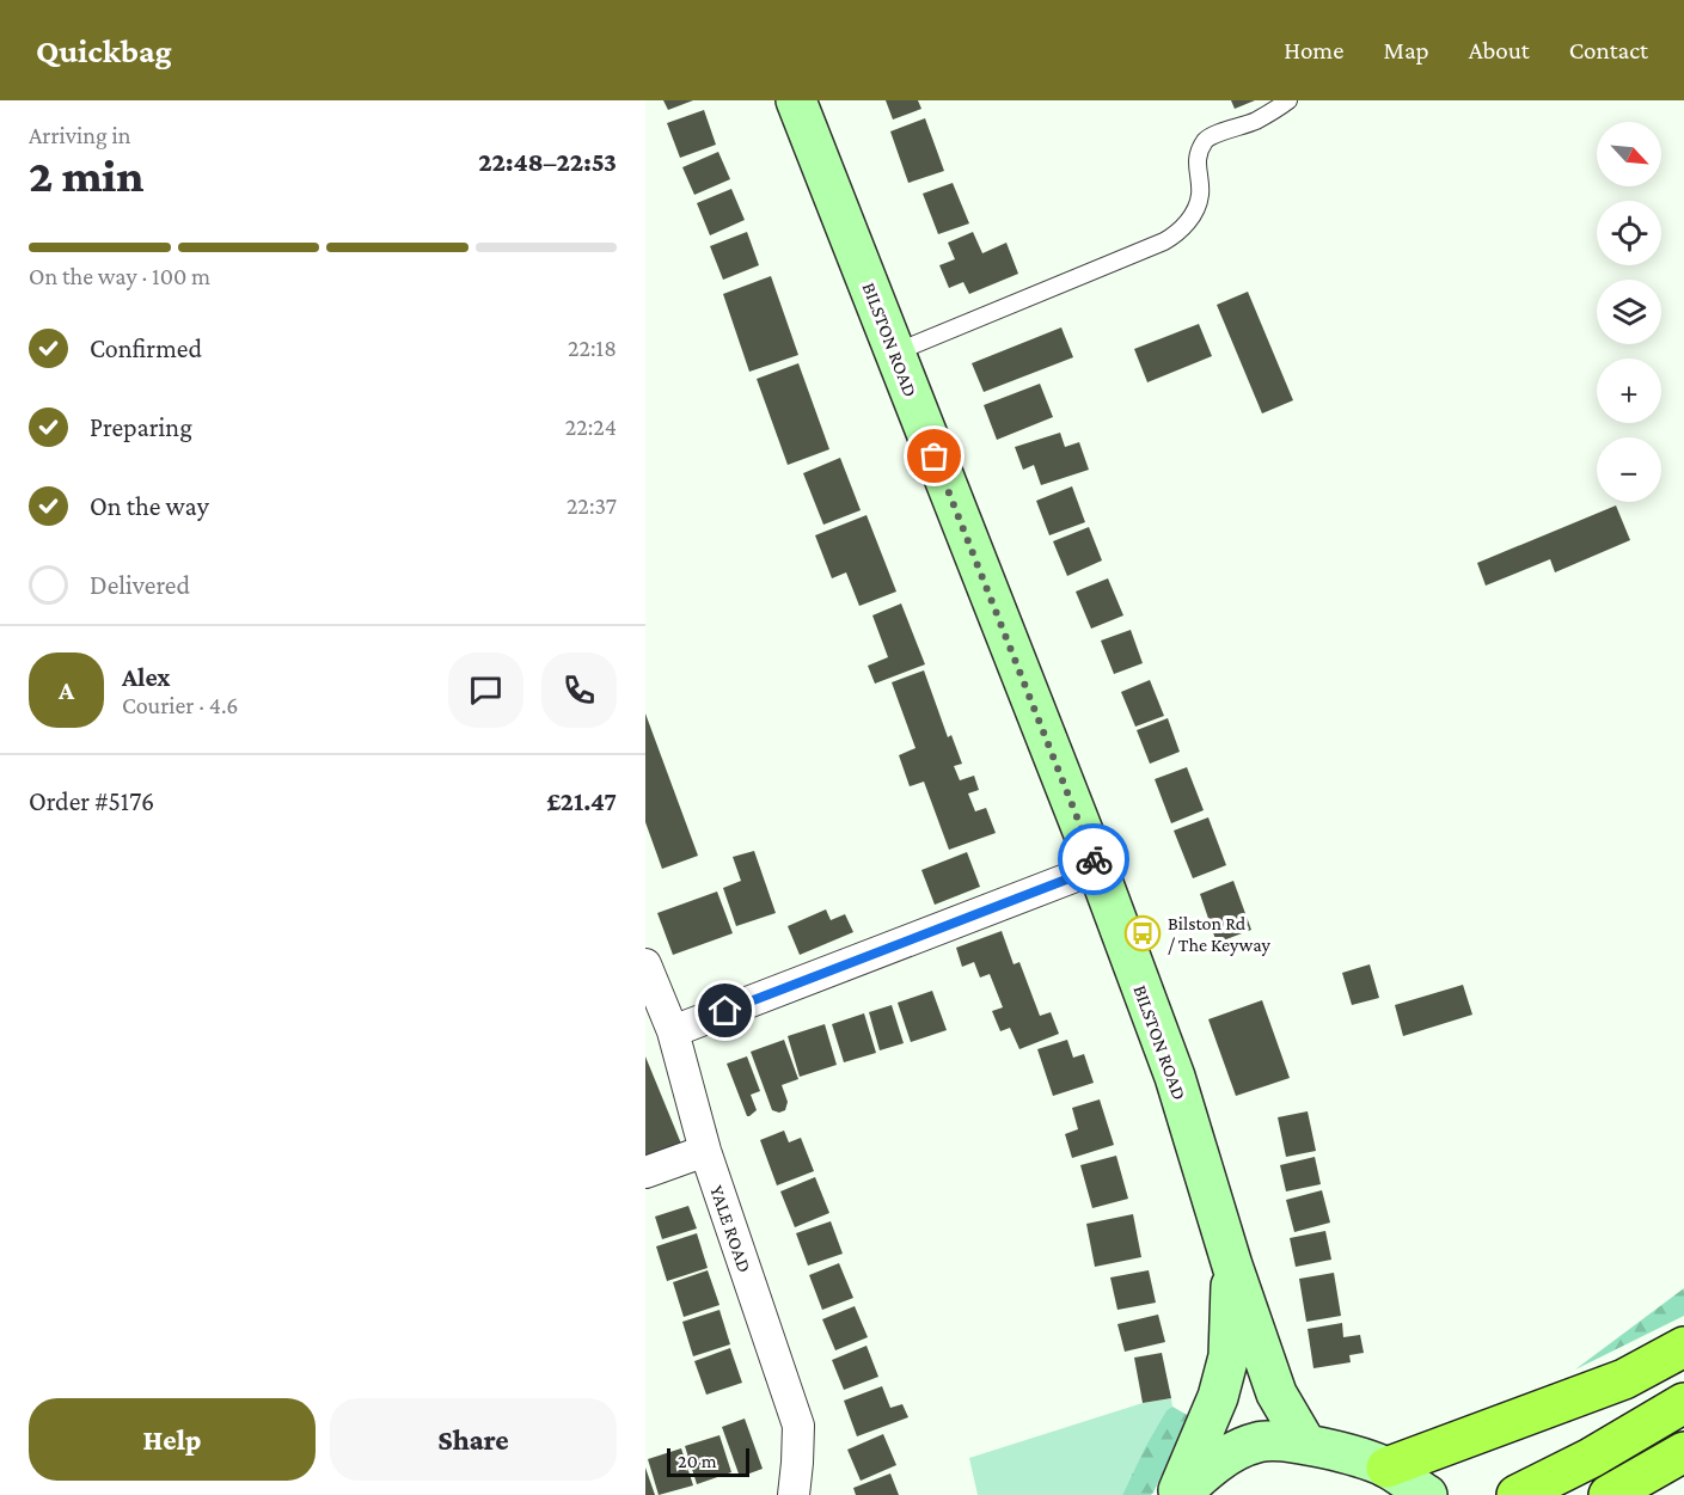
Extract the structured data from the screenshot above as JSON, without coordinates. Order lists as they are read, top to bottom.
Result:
{
  "streets": {
    "main road": ["BILSTON ROAD"],
    "street": ["YALE ROAD"]
  },
  "places": {
    "bus stop": ["Bilston Rd / The Keyway"]
  },
  "scale_bar": "20 m",
  "north": "bottom right",
  "page": {
    "header": "Quickbag",
    "nav": [
      "Home",
      "Map",
      "About",
      "Contact"
    ],
    "heading": ["2 min", "Arriving in", "22:48–22:53"],
    "panel": [
      "Alex",
      "Courier · 4.6",
      "Order #5176",
      "£21.47"
    ],
    "map_buttons": ["+", "−"],
    "bar": "On the way · 100 m",
    "list": [
      ["Confirmed", "22:18"],
      ["Preparing", "22:24"],
      ["On the way", "22:37"],
      "Delivered"
    ],
    "round": "A",
    "buttons": ["Help", "Share"],
    "scale": "20 m"
  }
}
